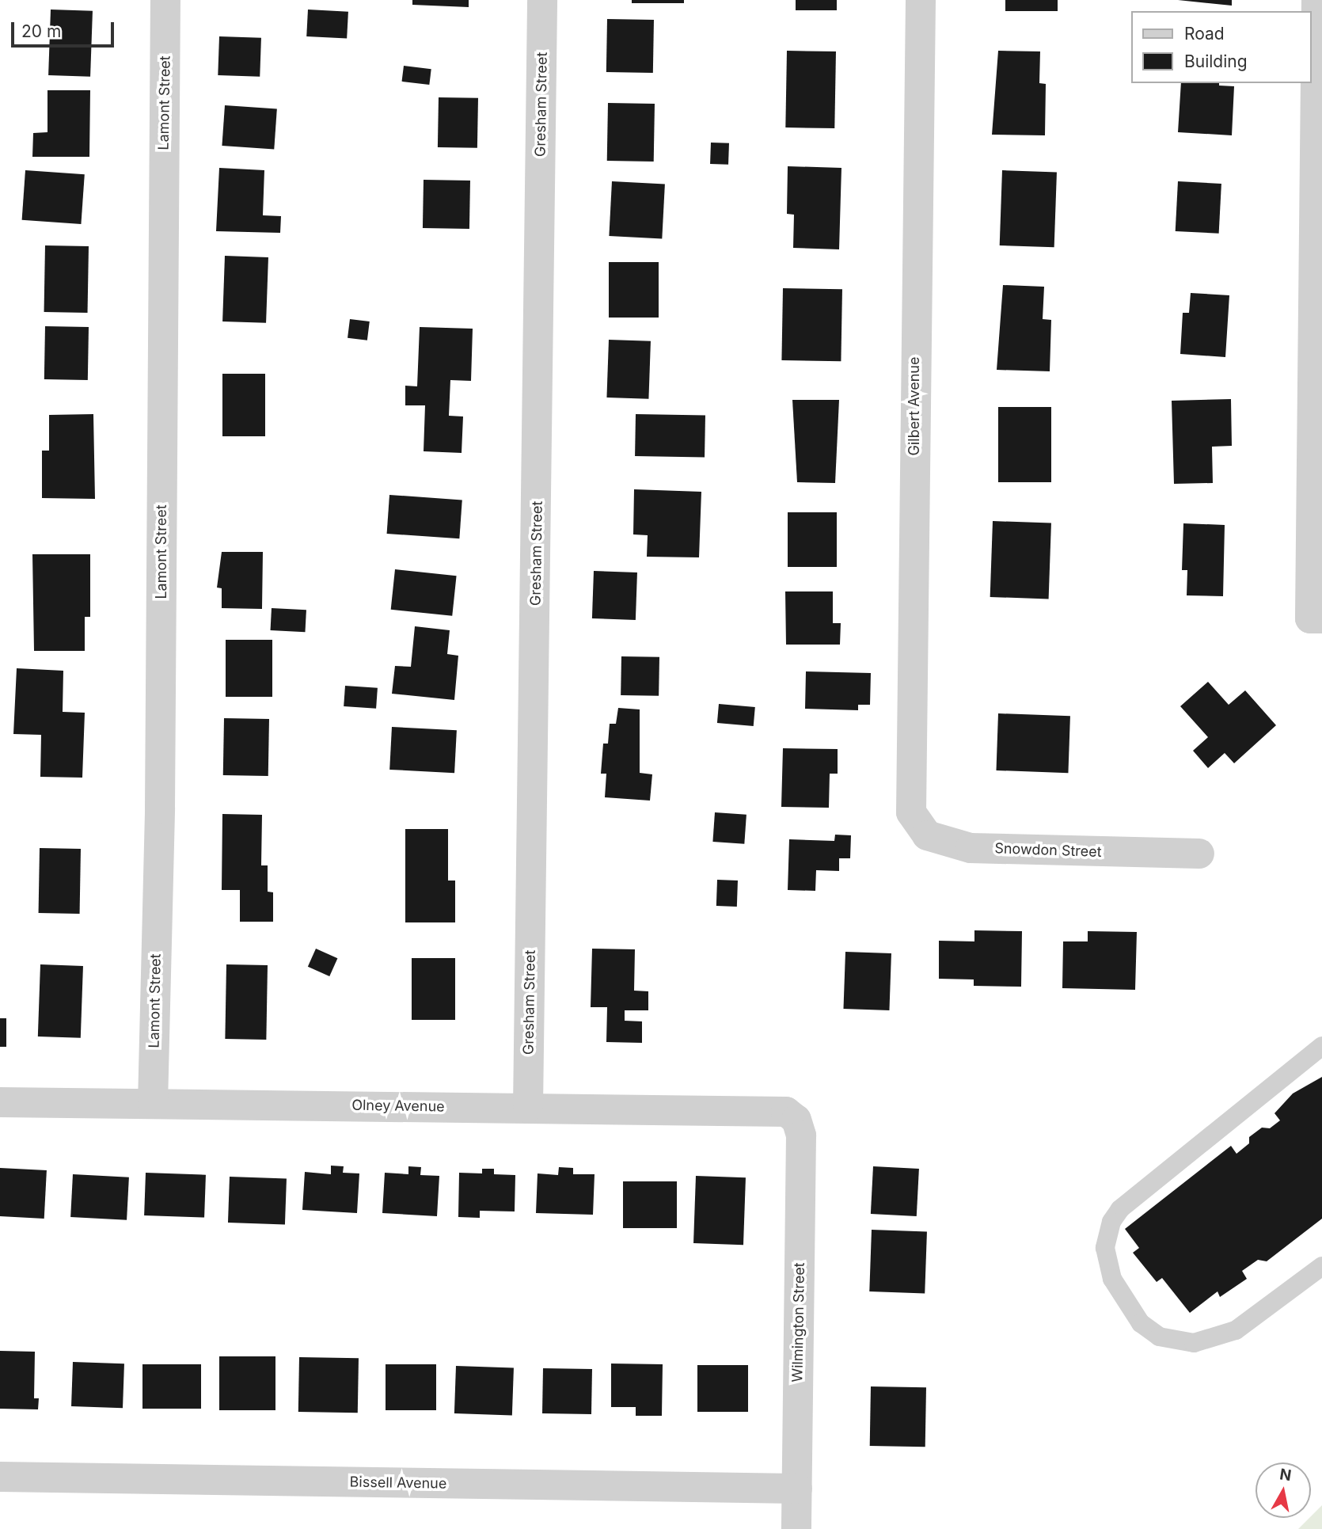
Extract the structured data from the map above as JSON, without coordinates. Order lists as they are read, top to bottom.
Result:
{
  "streets": {
    "street": [
      "Lamont Street",
      "Gresham Street",
      "Gilbert Avenue",
      "Snowdon Street",
      "Olney Avenue",
      "Wilmington Street",
      "Bissell Avenue"
    ]
  },
  "crossings": [
    ["Lamont Street", "Olney Avenue"],
    ["Gresham Street", "Olney Avenue"],
    ["Gilbert Avenue", "Snowdon Street"],
    ["Olney Avenue", "Wilmington Street"],
    ["Wilmington Street", "Bissell Avenue"]
  ],
  "legend": ["Road", "Building"],
  "scale_bar": "20 m",
  "north": "top"
}
